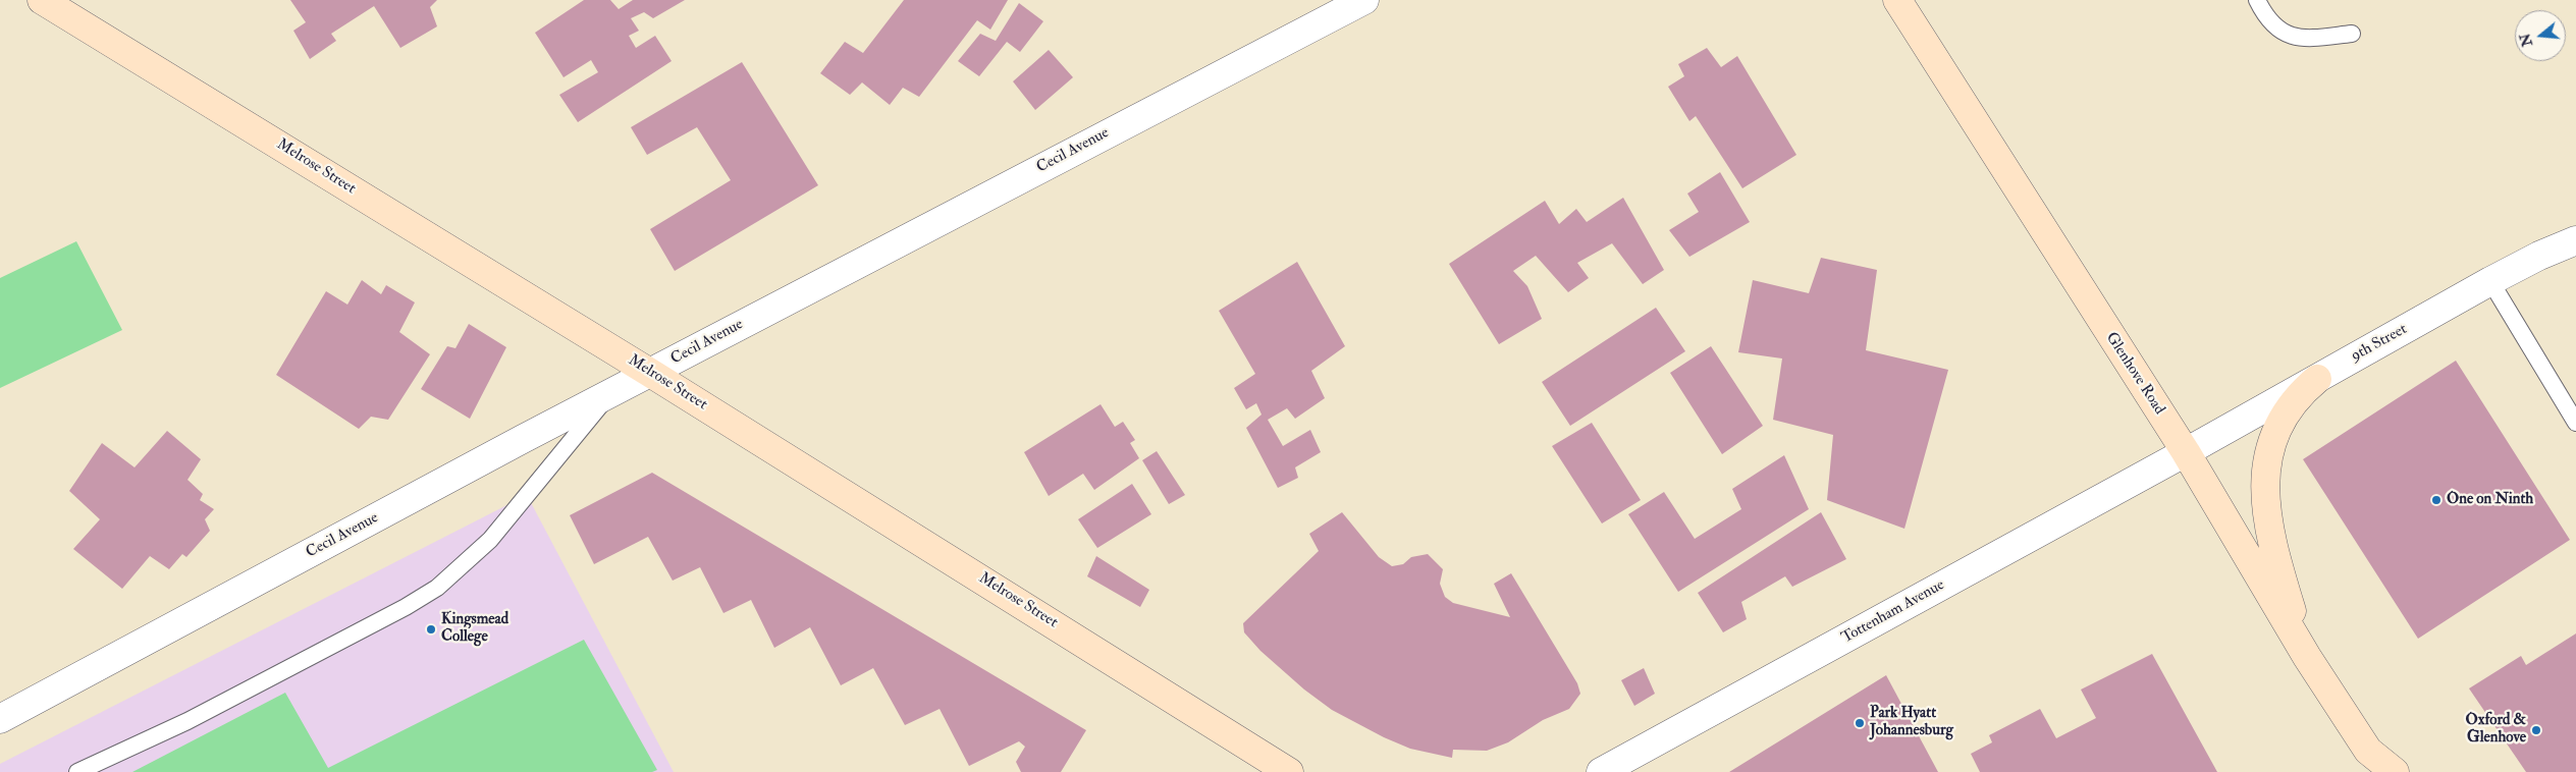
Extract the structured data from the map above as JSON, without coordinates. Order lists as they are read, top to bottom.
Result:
{
  "streets": {
    "street": [
      "Cecil Avenue",
      "Melrose Street",
      "9th Street",
      "Glenhove Road",
      "Tottenham Avenue"
    ]
  },
  "crossings": [
    ["Cecil Avenue", "Melrose Street"],
    ["9th Street", "Glenhove Road"],
    ["9th Street", "Tottenham Avenue"],
    ["Glenhove Road", "Tottenham Avenue"]
  ],
  "places": [
    "One on Ninth",
    "Kingsmead College",
    "Park Hyatt Johannesburg",
    "Oxford & Glenhove"
  ],
  "north": "left"
}
